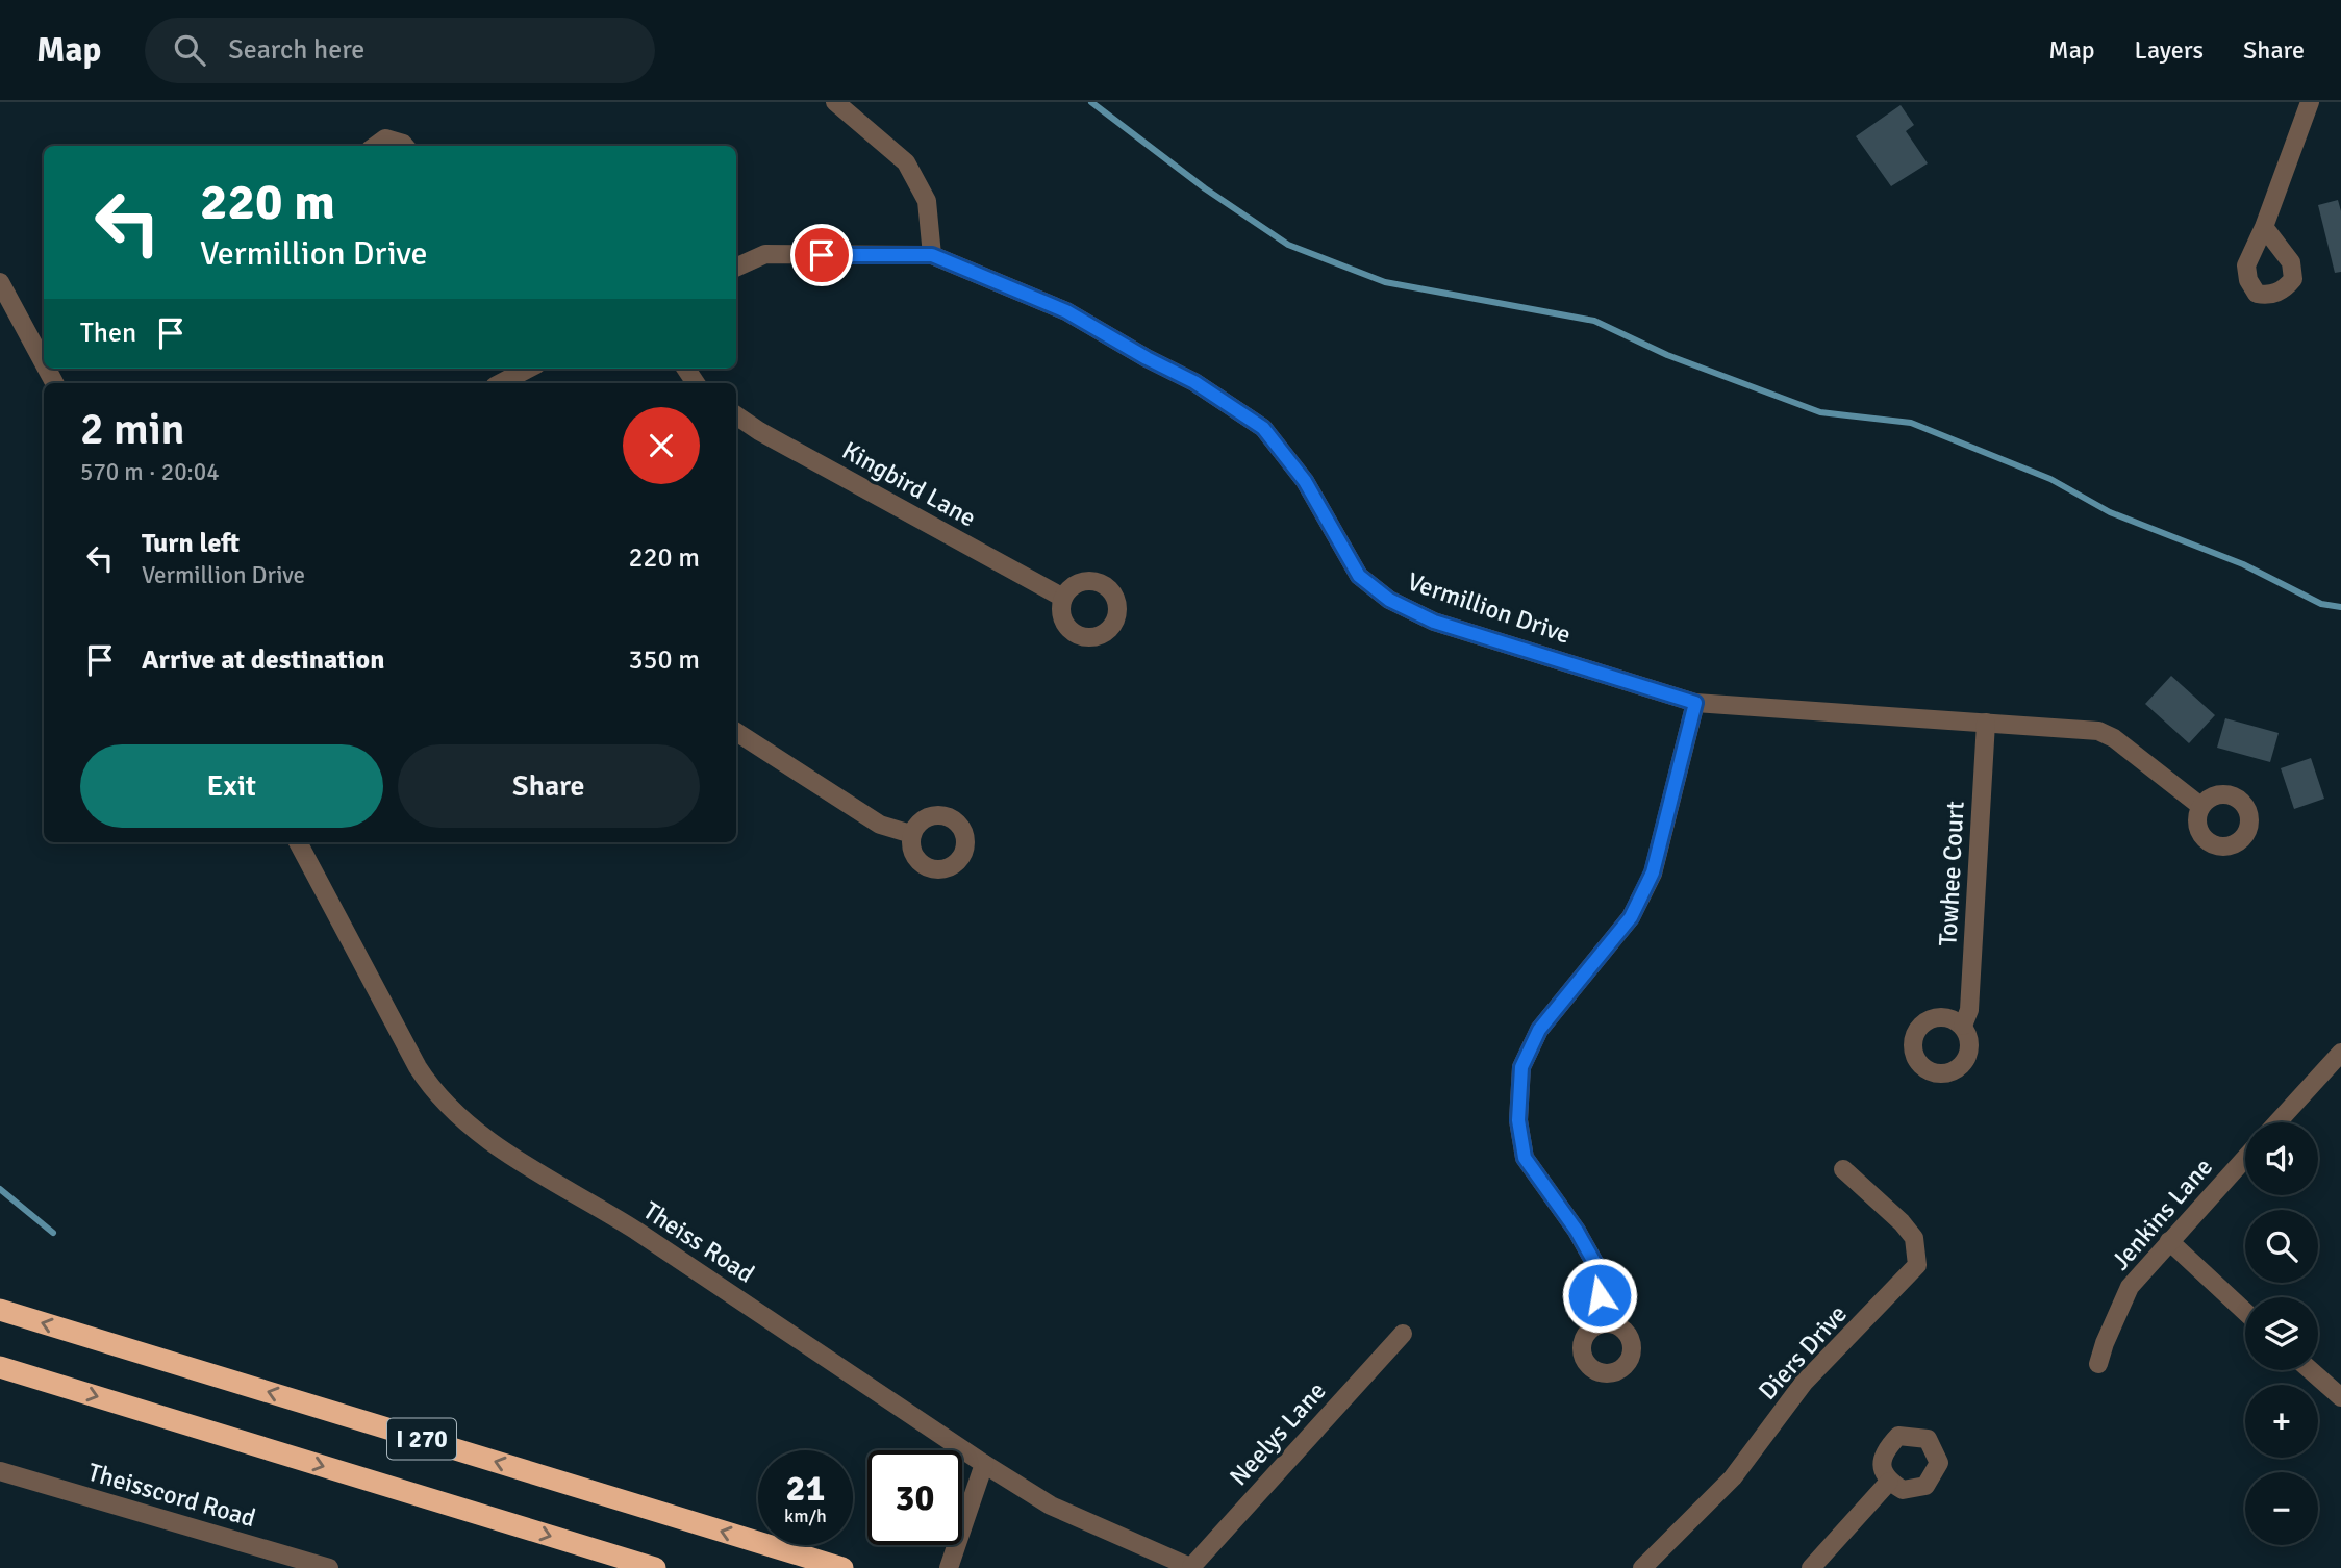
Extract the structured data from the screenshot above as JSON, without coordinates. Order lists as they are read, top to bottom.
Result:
{
  "streets": {
    "highway": ["I 270"],
    "street": [
      "Kingbird Lane",
      "Vermillion Drive",
      "Towhee Court",
      "Jenkins Lane",
      "Theiss Road",
      "Diers Drive",
      "Neelys Lane",
      "Theisscord Road"
    ]
  },
  "crossings": [
    ["Vermillion Drive", "Towhee Court"],
    ["Theiss Road", "Neelys Lane"]
  ],
  "page": {
    "header": "Map",
    "search": "Search here",
    "nav": ["Map", "Layers", "Share"],
    "turn": ["220 m", "Vermillion Drive"],
    "then": "Then",
    "heading": ["2 min", "570 m · 20:04"],
    "list": [
      {
        "name": "Turn left",
        "note": "Vermillion Drive",
        "value": "220 m"
      },
      {
        "name": "Arrive at destination",
        "value": "350 m"
      }
    ],
    "buttons": ["Exit", "Share"],
    "map_buttons": ["+", "−"],
    "speed": "21 km/h",
    "limit": "30"
  }
}
